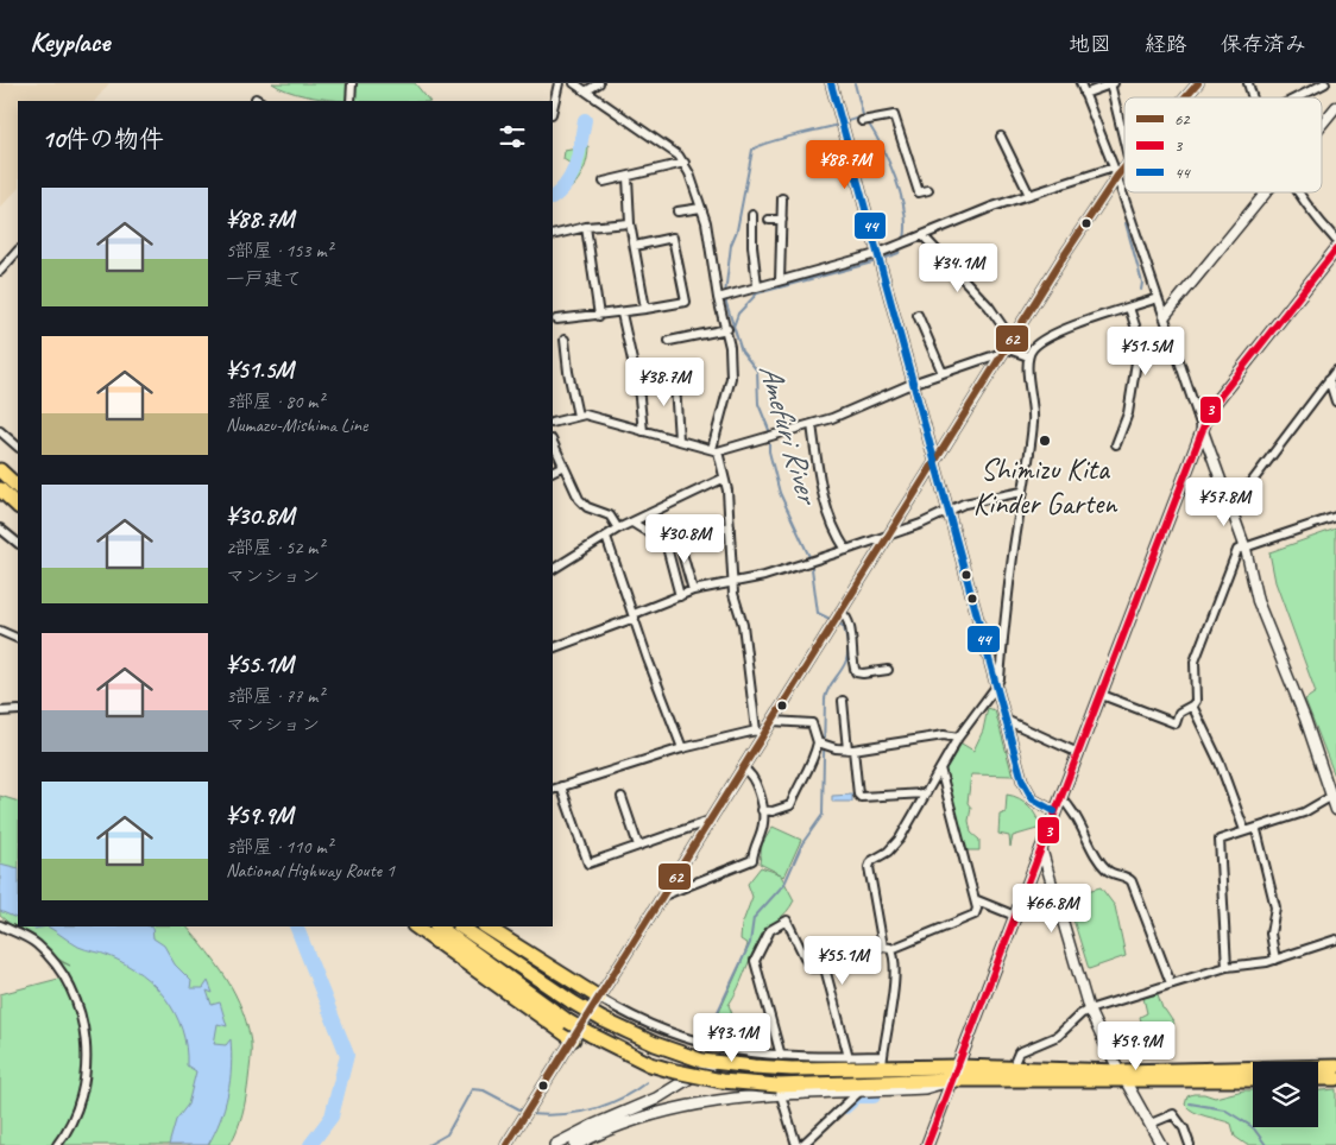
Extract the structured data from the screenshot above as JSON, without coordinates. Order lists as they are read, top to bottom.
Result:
{
  "water": ["Amefuri River"],
  "places": ["Shimizu Kita Kinder Garten"],
  "lines": ["transit line 62", "transit line 44", "transit line 3"],
  "legend": ["62", "3", "44"],
  "page": {
    "header": "Keyplace",
    "nav": ["地図", "経路", "保存済み"],
    "heading": "10件の物件",
    "price": [
      "¥88.7M",
      "¥34.1M",
      "¥51.5M",
      "¥38.7M",
      "¥57.8M",
      "¥30.8M",
      "¥66.8M",
      "¥55.1M",
      "¥93.1M",
      "¥59.9M"
    ],
    "list": [
      {
        "name": "¥88.7M",
        "note": "5部屋 · 153 m² · 一戸建て"
      },
      {
        "name": "¥51.5M",
        "note": "3部屋 · 80 m² · Numazu-Mishima Line"
      },
      {
        "name": "¥30.8M",
        "note": "2部屋 · 52 m² · マンション"
      },
      {
        "name": "¥55.1M",
        "note": "3部屋 · 77 m² · マンション"
      },
      {
        "name": "¥59.9M",
        "note": "3部屋 · 110 m² · National Highway Route 1"
      }
    ]
  }
}
